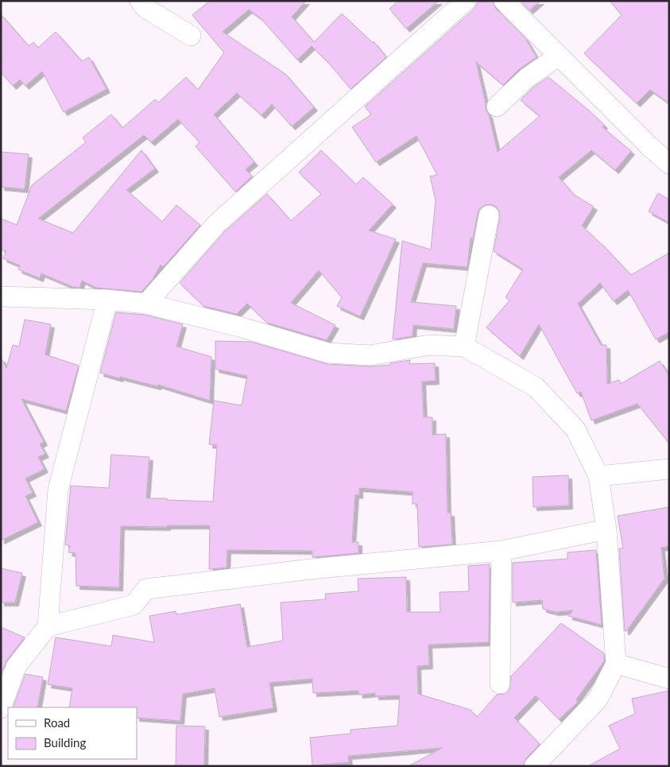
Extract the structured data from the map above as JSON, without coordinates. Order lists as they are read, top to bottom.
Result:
{
  "legend": ["Road", "Building"]
}
